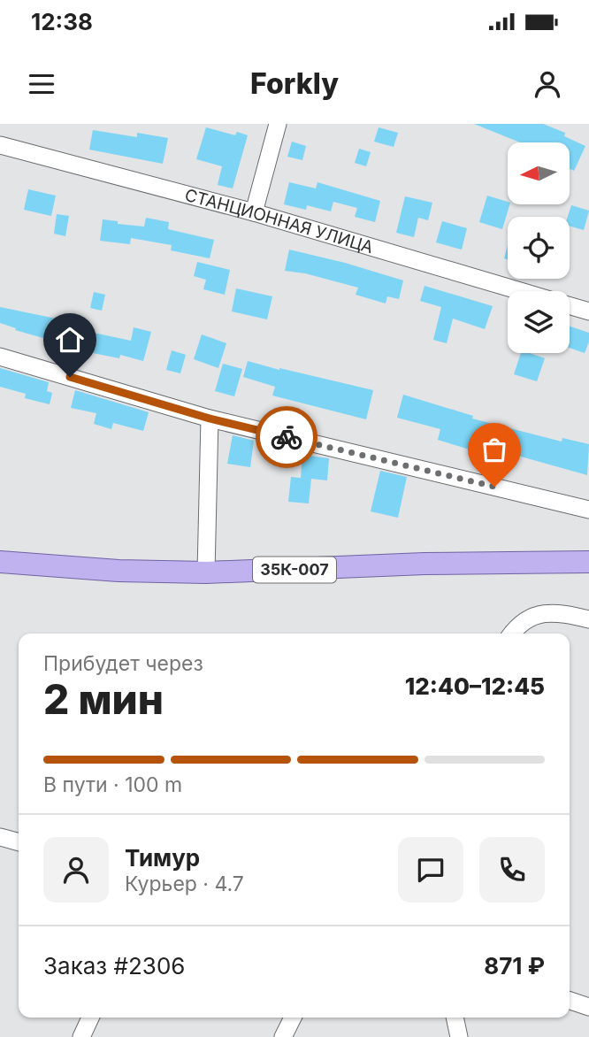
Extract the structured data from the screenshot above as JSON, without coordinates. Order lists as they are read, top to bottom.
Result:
{
  "streets": {
    "main road": ["35К-007"],
    "street": ["СТАНЦИОННАЯ УЛИЦА"]
  },
  "north": "left",
  "page": {
    "status": "12:38",
    "header": "Forkly",
    "heading": ["2 мин", "Прибудет через", "12:40–12:45"],
    "panel": [
      "Тимур",
      "Курьер · 4.7",
      "Заказ #2306",
      "871 ₽"
    ],
    "bar": "В пути · 100 m"
  }
}
